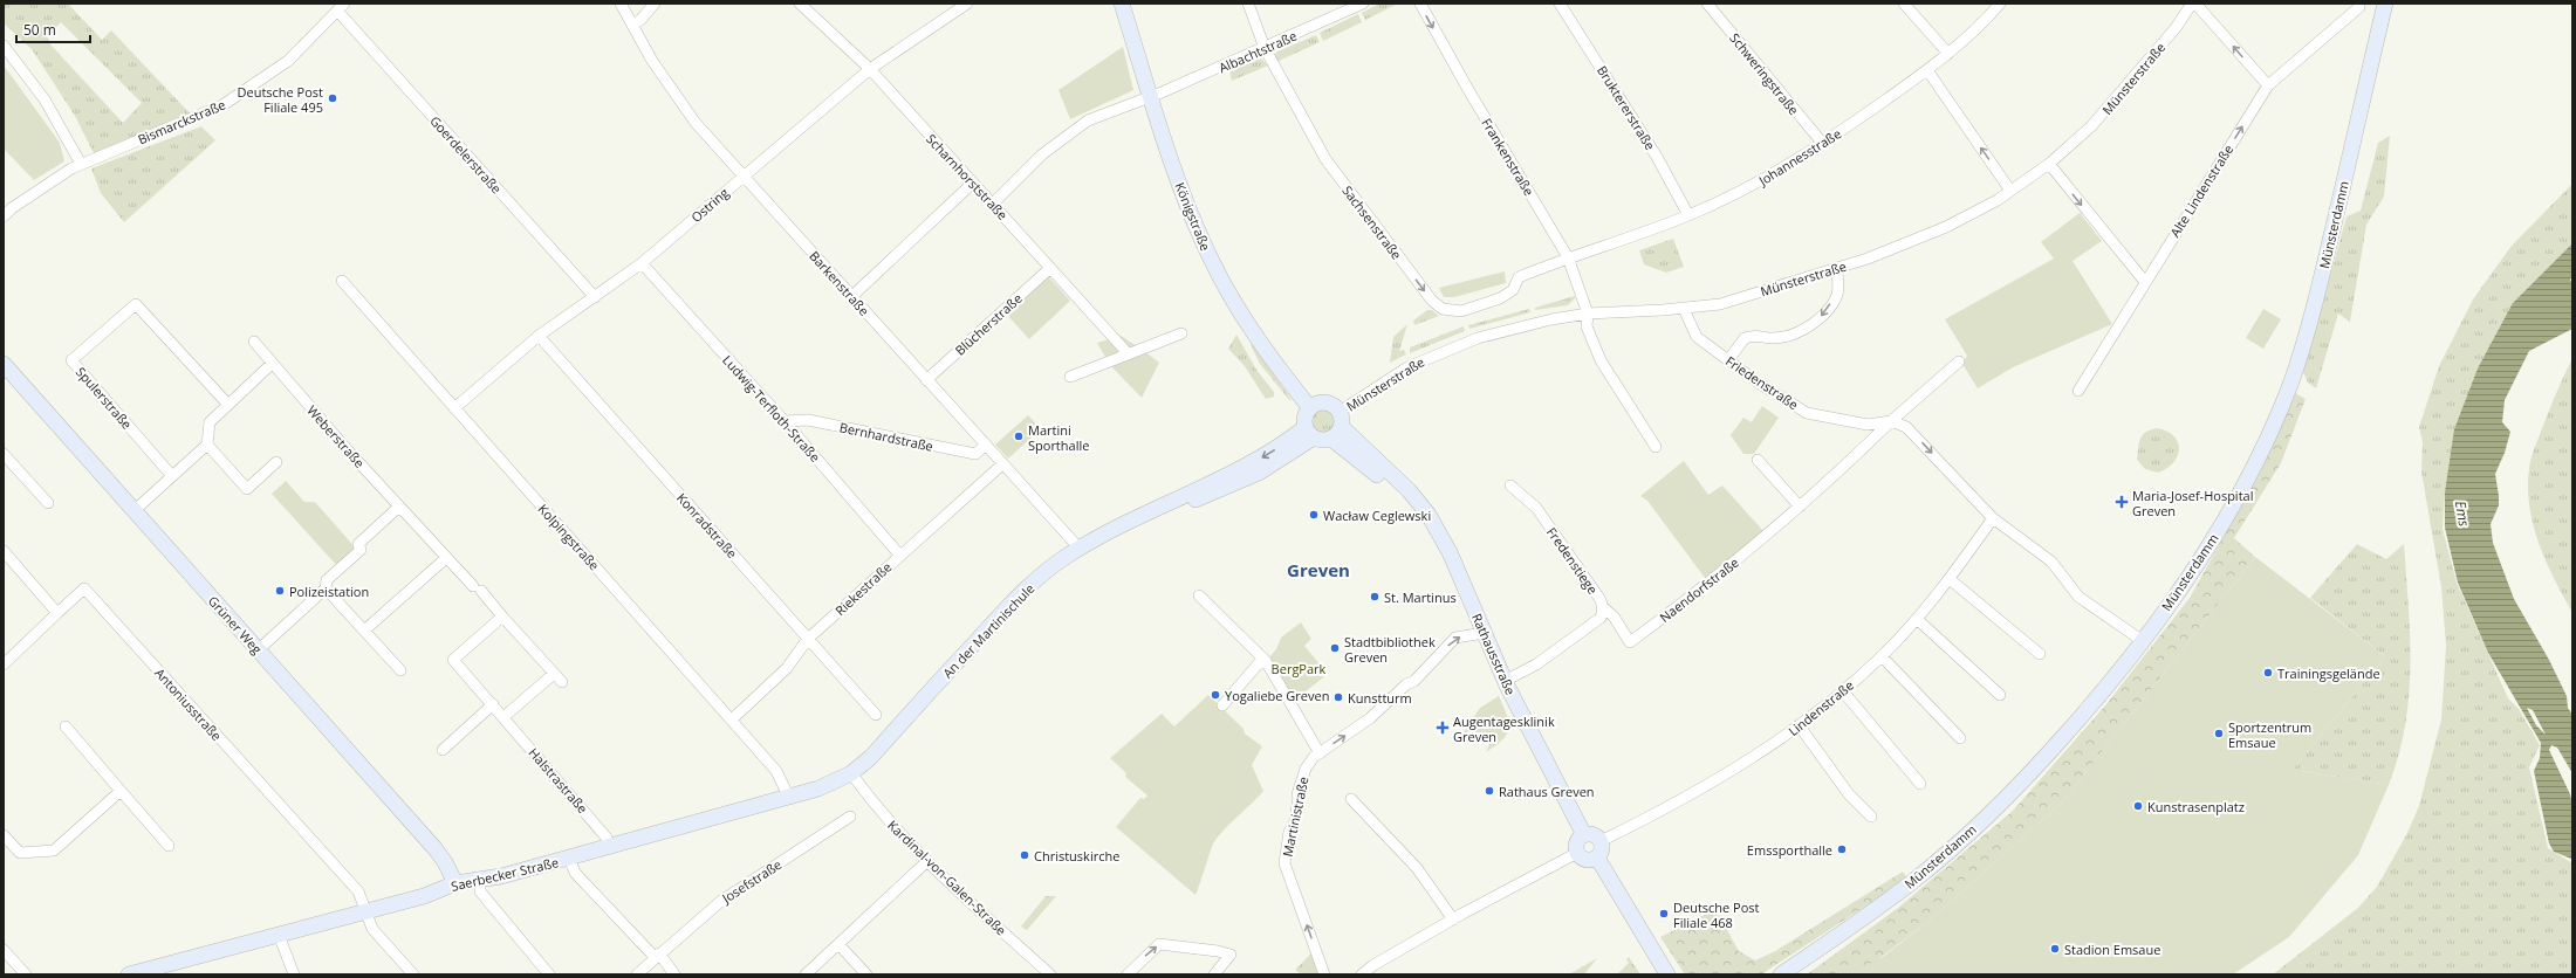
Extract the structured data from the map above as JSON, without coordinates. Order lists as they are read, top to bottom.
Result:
{
  "streets": {
    "street": [
      "Albachtstraße",
      "Schweringstraße",
      "Münsterstraße",
      "Bruktererstraße",
      "Bismarckstraße",
      "Goerdelerstraße",
      "Frankenstraße",
      "Johannesstraße",
      "Scharnhorststraße",
      "Alte Lindenstraße",
      "Ostring",
      "Königstraße",
      "Sachsenstraße",
      "Münsterdamm",
      "Barkenstraße",
      "Blücherstraße",
      "Friedenstraße",
      "Spulerstraße",
      "Ludwig-Terfloth-Straße",
      "Weberstraße",
      "Bernhardstraße",
      "Konradstraße",
      "Kolpingstraße",
      "Fredenstiege",
      "Riekestraße",
      "Naendorfstraße",
      "Grüner Weg",
      "An der Martinischule",
      "Rathausstraße",
      "Antoniusstraße",
      "Lindenstraße",
      "Halstrastraße",
      "Martinistraße",
      "Saerbecker Straße",
      "Kardinal-von-Galen-Straße",
      "Josefstraße"
    ]
  },
  "crossings": [
    ["Albachtstraße", "Scharnhorststraße"],
    ["Albachtstraße", "Königstraße"],
    ["Albachtstraße", "Sachsenstraße"],
    ["Schweringstraße", "Johannesstraße"],
    ["Münsterstraße", "Frankenstraße"],
    ["Münsterstraße", "Königstraße"],
    ["Münsterstraße", "Friedenstraße"],
    ["Münsterstraße", "An der Martinischule"],
    ["Bruktererstraße", "Johannesstraße"],
    ["Bismarckstraße", "Goerdelerstraße"],
    ["Goerdelerstraße", "Ostring"],
    ["Frankenstraße", "Johannesstraße"],
    ["Frankenstraße", "Sachsenstraße"],
    ["Johannesstraße", "Sachsenstraße"],
    ["Scharnhorststraße", "Ostring"],
    ["Scharnhorststraße", "Blücherstraße"],
    ["Ostring", "Barkenstraße"],
    ["Ostring", "Ludwig-Terfloth-Straße"],
    ["Ostring", "Konradstraße"],
    ["Ostring", "Kolpingstraße"],
    ["Königstraße", "An der Martinischule"],
    ["Barkenstraße", "Blücherstraße"],
    ["Barkenstraße", "Bernhardstraße"],
    ["Barkenstraße", "Riekestraße"],
    ["Barkenstraße", "An der Martinischule"],
    ["Friedenstraße", "Naendorfstraße"],
    ["Ludwig-Terfloth-Straße", "Bernhardstraße"],
    ["Ludwig-Terfloth-Straße", "Riekestraße"],
    ["Weberstraße", "Halstrastraße"],
    ["Konradstraße", "Riekestraße"],
    ["Kolpingstraße", "Riekestraße"],
    ["Kolpingstraße", "Saerbecker Straße"],
    ["Fredenstiege", "Naendorfstraße"],
    ["Fredenstiege", "Rathausstraße"],
    ["Grüner Weg", "Saerbecker Straße"],
    ["An der Martinischule", "Saerbecker Straße"],
    ["An der Martinischule", "Kardinal-von-Galen-Straße"],
    ["Rathausstraße", "Lindenstraße"],
    ["Rathausstraße", "Martinistraße"],
    ["Antoniusstraße", "Saerbecker Straße"],
    ["Halstrastraße", "Saerbecker Straße"],
    ["Saerbecker Straße", "Kardinal-von-Galen-Straße"]
  ],
  "one_way": [
    "Frankenstraße",
    "Alte Lindenstraße",
    "Sachsenstraße",
    "Martinistraße"
  ],
  "districts": ["Greven"],
  "water": ["Ems"],
  "parks": ["BergPark"],
  "places": {
    "other": [
      "Deutsche Post Filiale 495",
      "Martini Sporthalle",
      "Wacław Ceglewski",
      "Polizeistation",
      "St. Martinus",
      "Stadtbibliothek Greven",
      "Trainingsgelände",
      "Yogaliebe Greven",
      "Kunstturm",
      "Sportzentrum Emsaue",
      "Rathaus Greven",
      "Kunstrasenplatz",
      "Emssporthalle",
      "Christuskirche",
      "Deutsche Post Filiale 468",
      "Stadion Emsaue"
    ],
    "health": ["Maria-Josef-Hospital Greven", "Augentagesklinik Greven"]
  },
  "scale_bar": "50 m"
}
